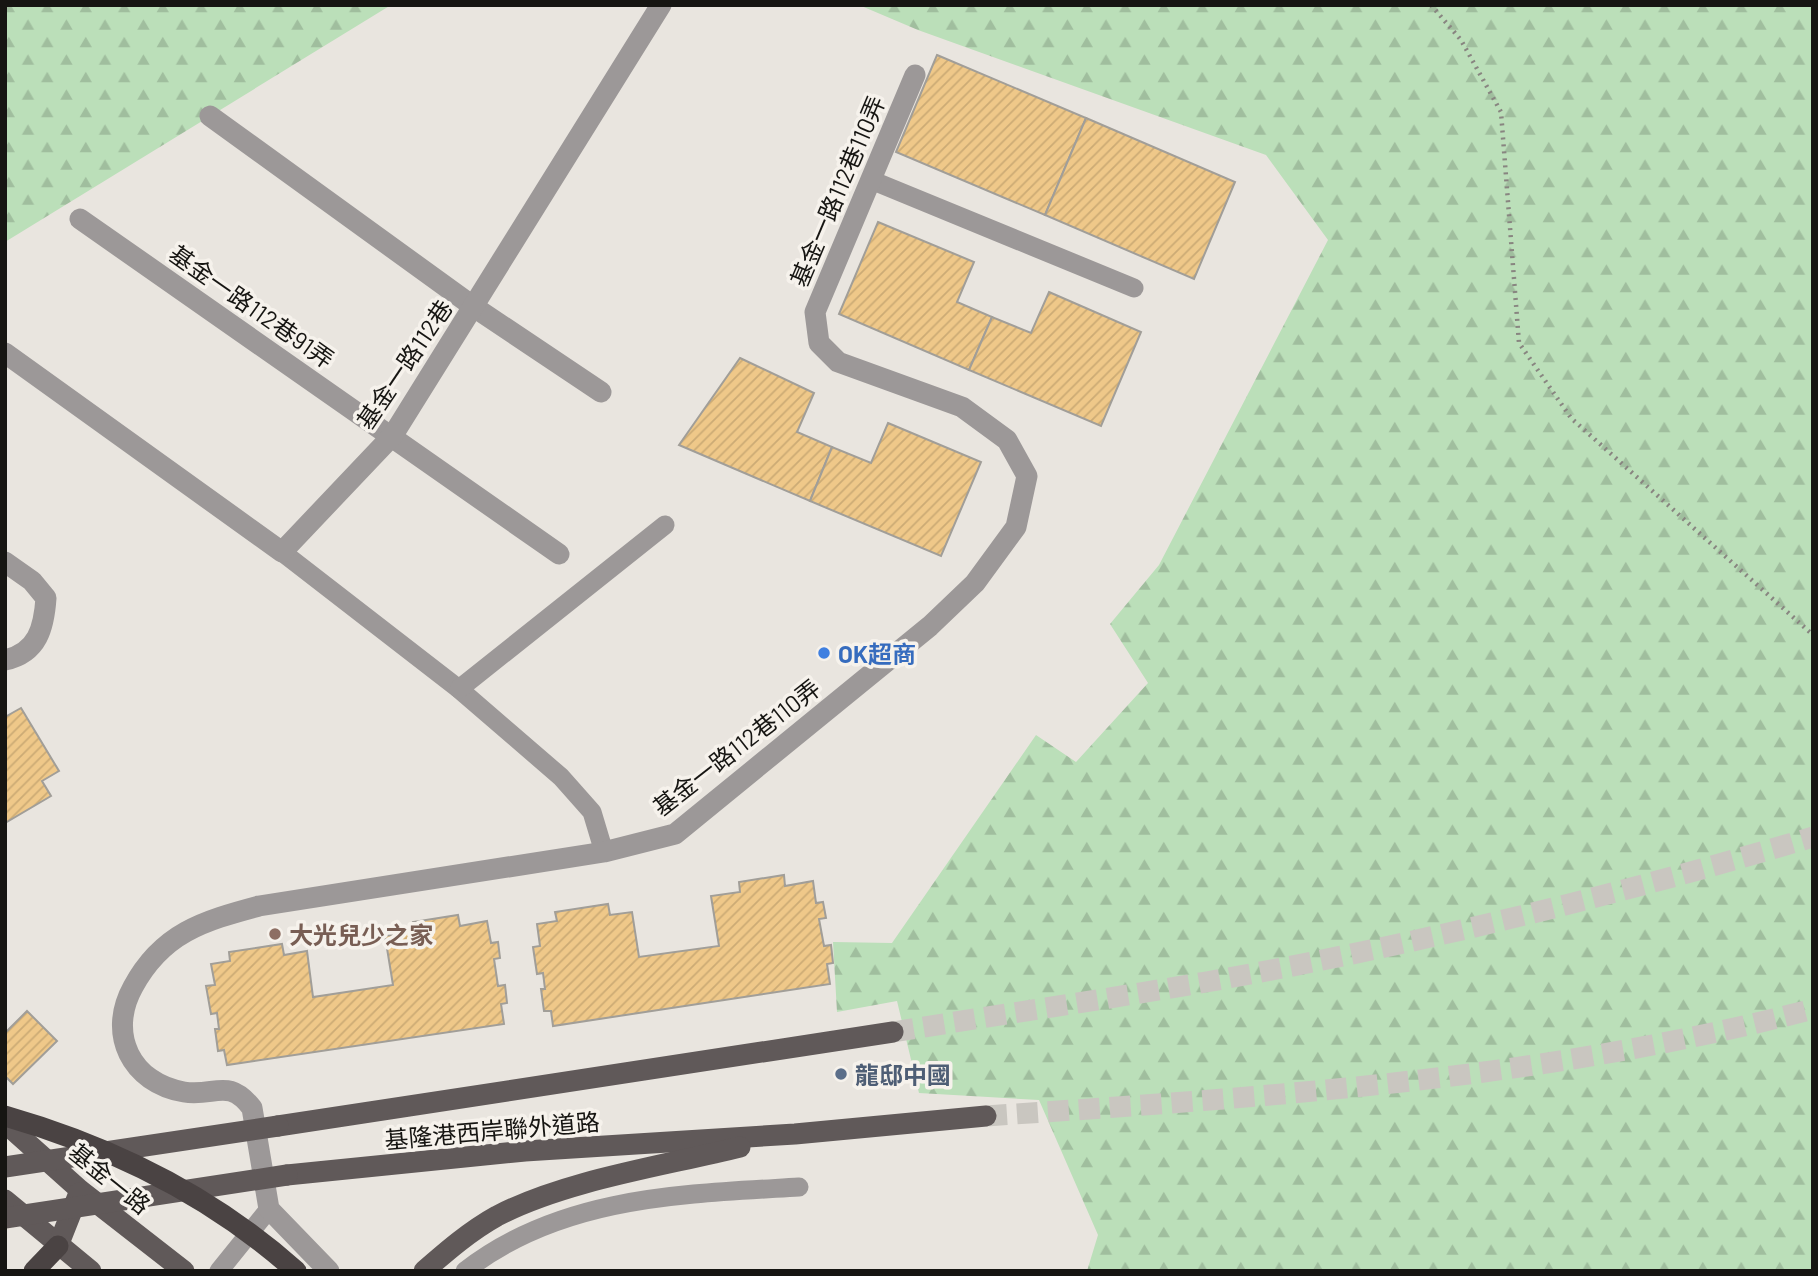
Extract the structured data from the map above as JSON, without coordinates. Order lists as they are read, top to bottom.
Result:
{
  "streets": {
    "main road": ["基隆港西岸聯外道路", "基金一路"],
    "street": ["基金一路112巷110弄", "基金一路112巷91弄", "基金一路112巷"]
  },
  "crossings": [
    ["基金一路112巷91弄", "基金一路112巷"]
  ],
  "places": ["OK超商", "大光兒少之家", "龍邸中國"]
}
